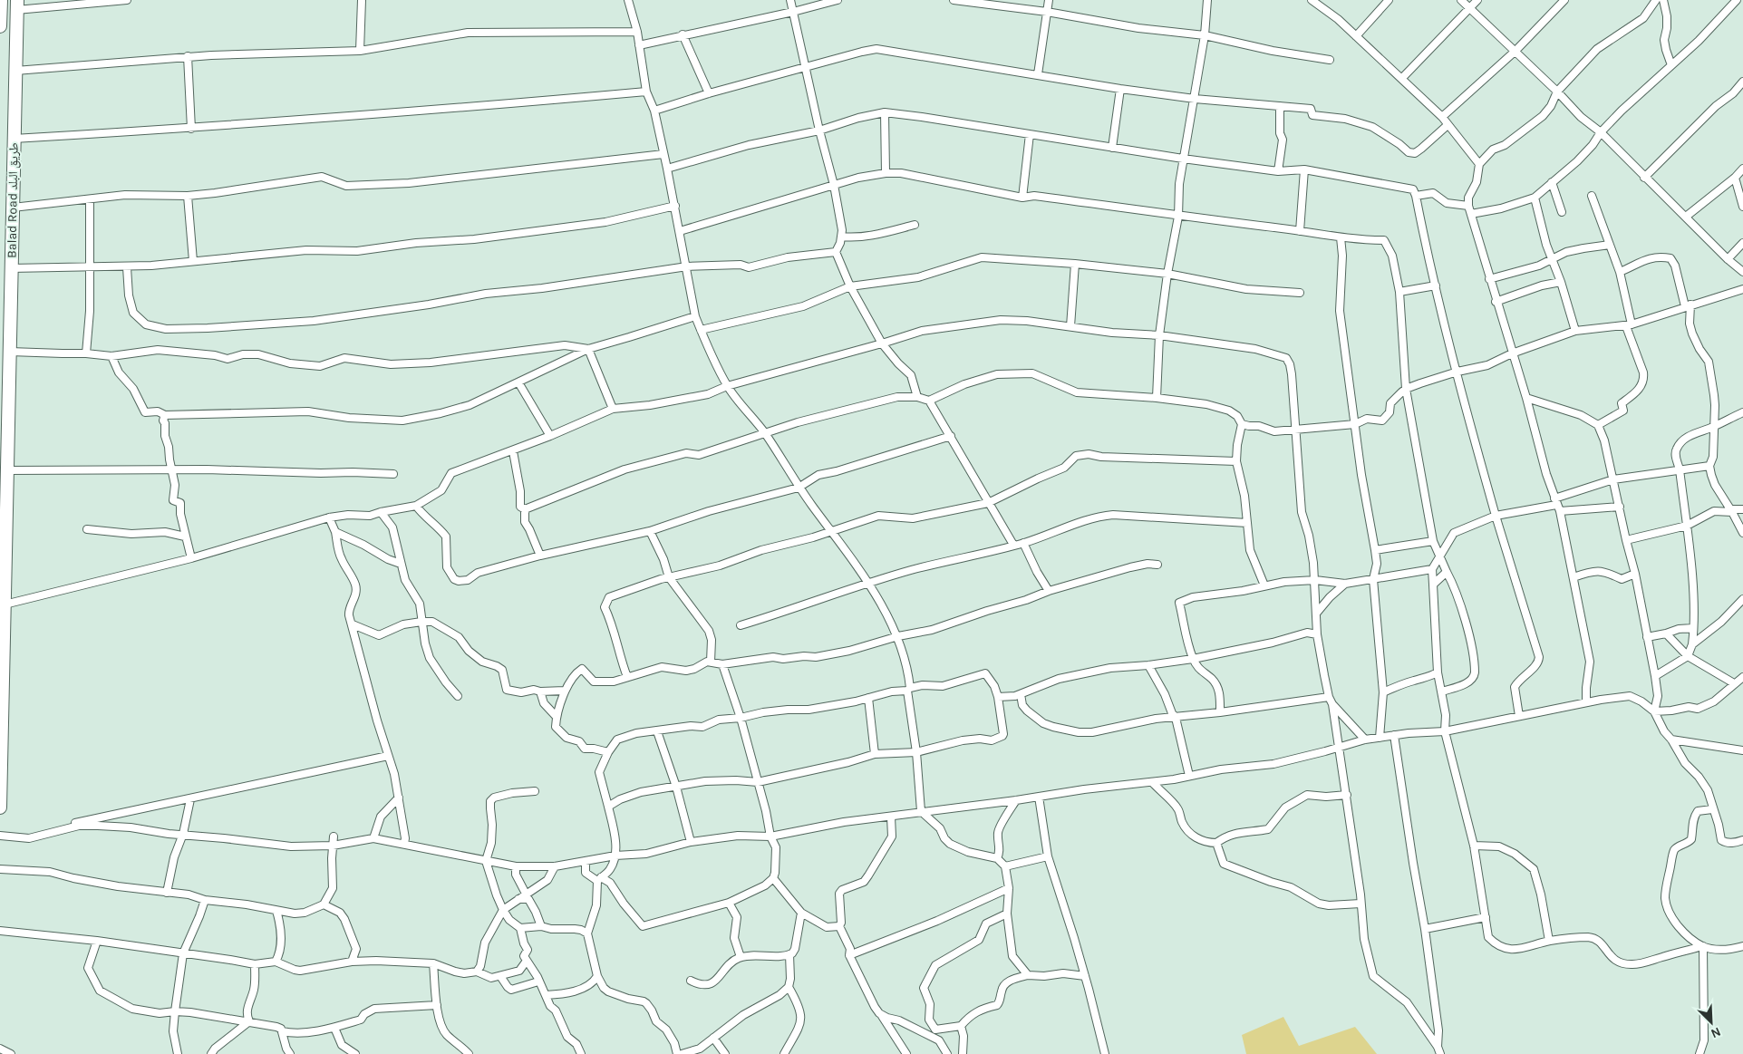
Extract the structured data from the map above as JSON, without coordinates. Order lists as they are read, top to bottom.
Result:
{
  "streets": {
    "highway": ["Balad Road طريق البلد"]
  },
  "north": "bottom right"
}
